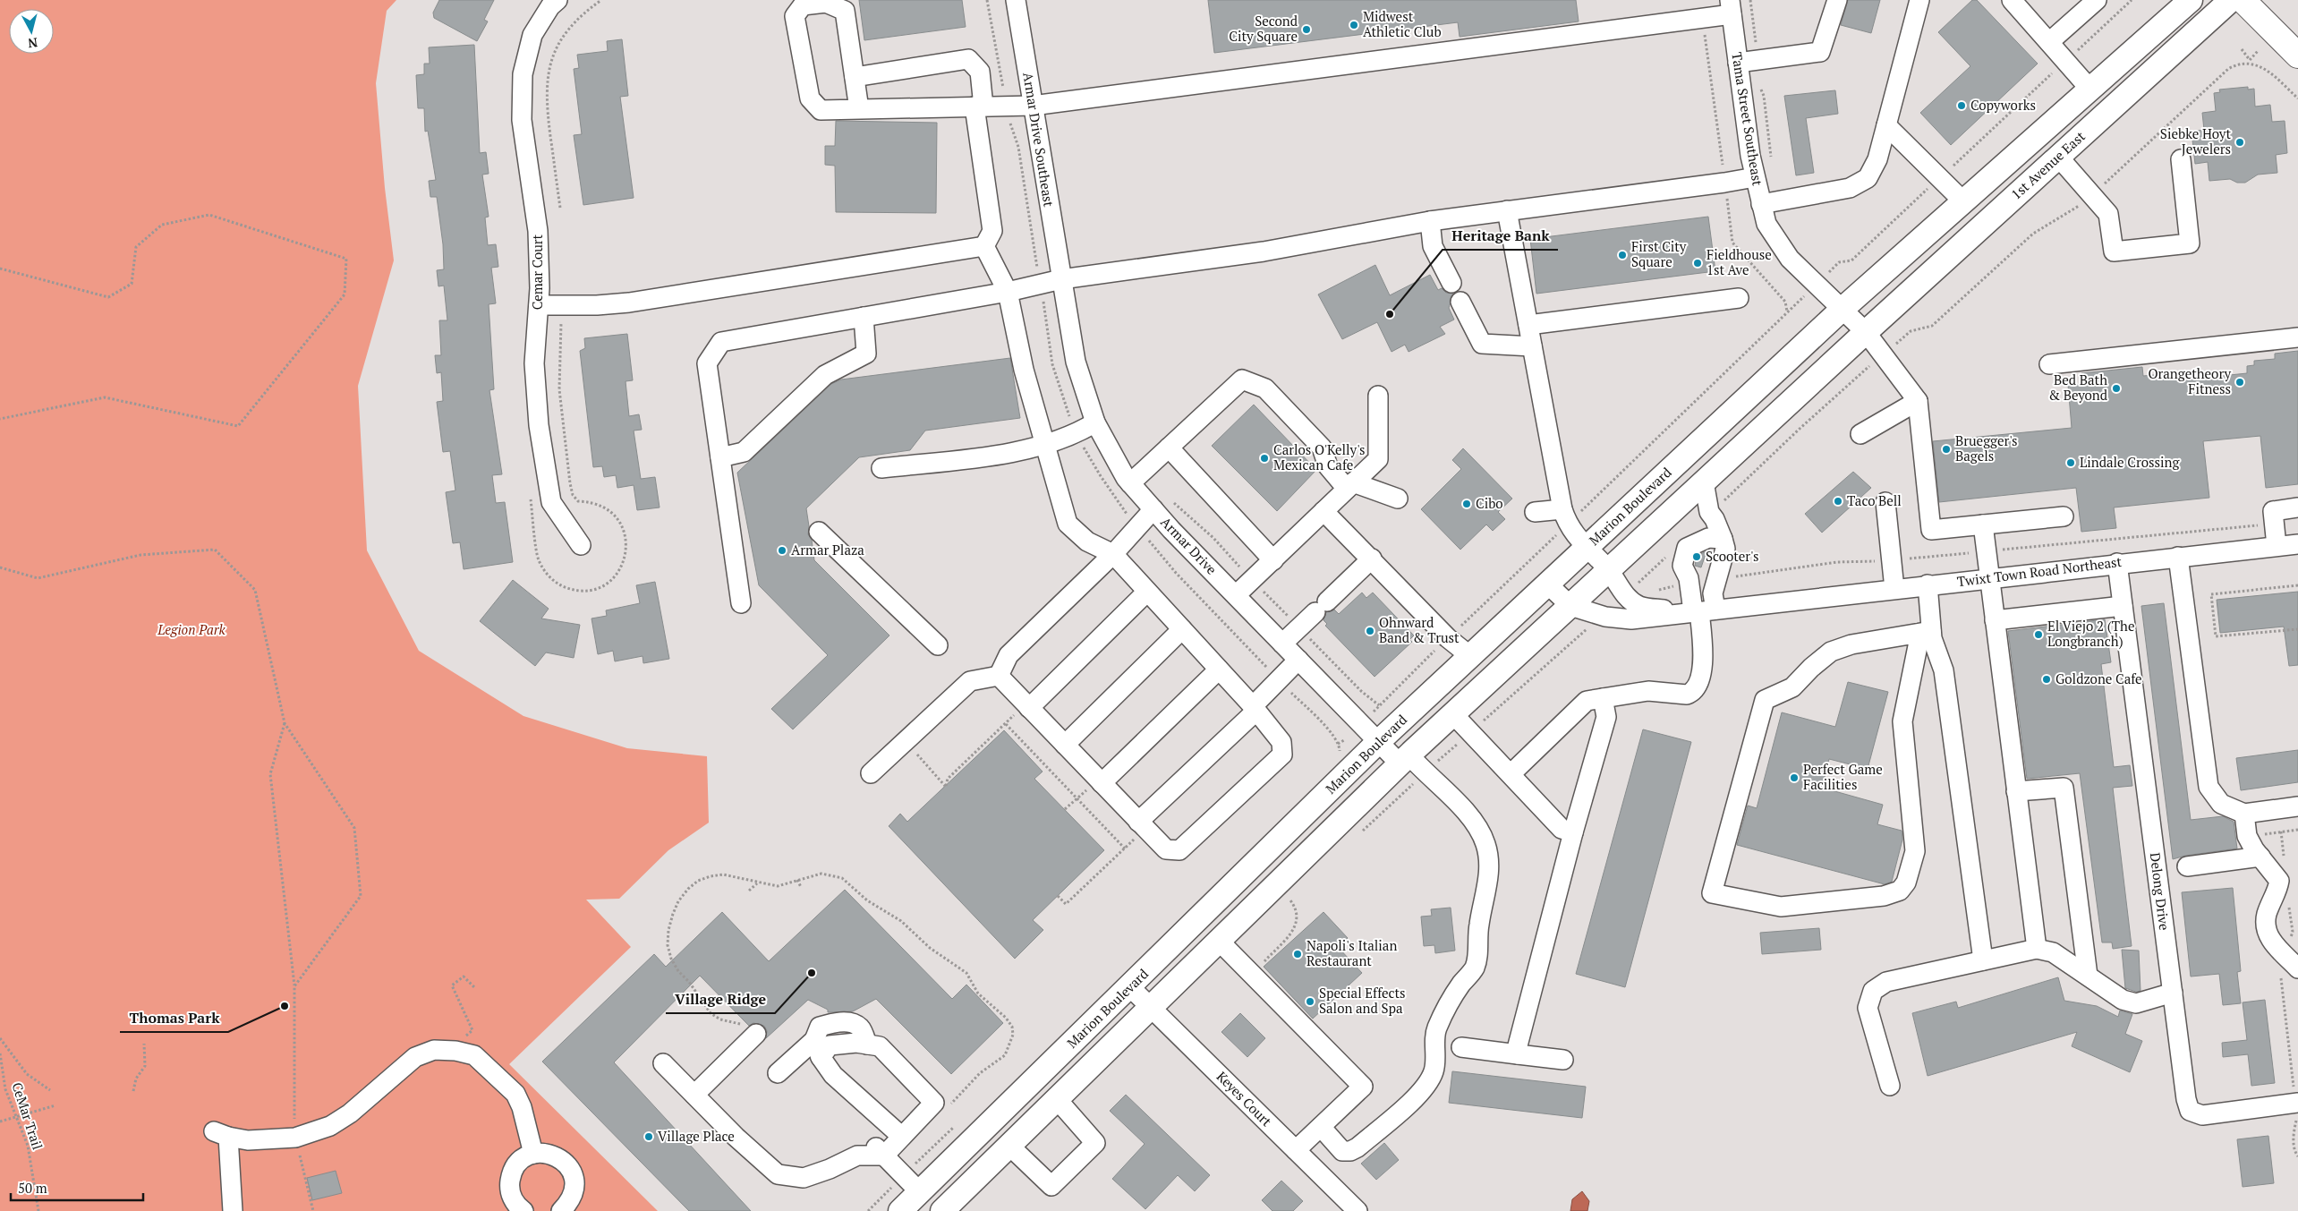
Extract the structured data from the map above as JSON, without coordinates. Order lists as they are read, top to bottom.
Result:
{
  "streets": {
    "main road": ["1st Avenue East", "Marion Boulevard"],
    "street": [
      "Tama Street Southeast",
      "Armar Drive Southeast",
      "Cemar Court",
      "Armar Drive",
      "Twixt Town Road Northeast",
      "Delong Drive",
      "Keyes Court"
    ],
    "path": ["CeMar Trail"]
  },
  "crossings": [
    ["Tama Street Southeast", "1st Avenue East"],
    ["Tama Street Southeast", "Marion Boulevard"],
    ["Armar Drive Southeast", "Armar Drive"],
    ["Marion Boulevard", "Armar Drive"],
    ["Marion Boulevard", "Keyes Court"],
    ["Twixt Town Road Northeast", "Delong Drive"]
  ],
  "parks": ["Legion Park"],
  "places": [
    "Midwest Athletic Club",
    "Second City Square",
    "Copyworks",
    "Siebke Hoyt Jewelers",
    "First City Square",
    "Fieldhouse 1st Ave",
    "Heritage Bank",
    "Orangetheory Fitness",
    "Bed Bath & Beyond",
    "Bruegger's Bagels",
    "Carlos O'Kelly's Mexican Cafe",
    "Lindale Crossing",
    "Taco Bell",
    "Cibo",
    "Armar Plaza",
    "Scooter's",
    "Ohnward Band & Trust",
    "El Viejo 2 (The Longbranch)",
    "Goldzone Cafe",
    "Perfect Game Facilities",
    "Napoli's Italian Restaurant",
    "Village Ridge",
    "Special Effects Salon and Spa",
    "Thomas Park",
    "Village Place"
  ],
  "scale_bar": "50 m",
  "north": "bottom"
}
